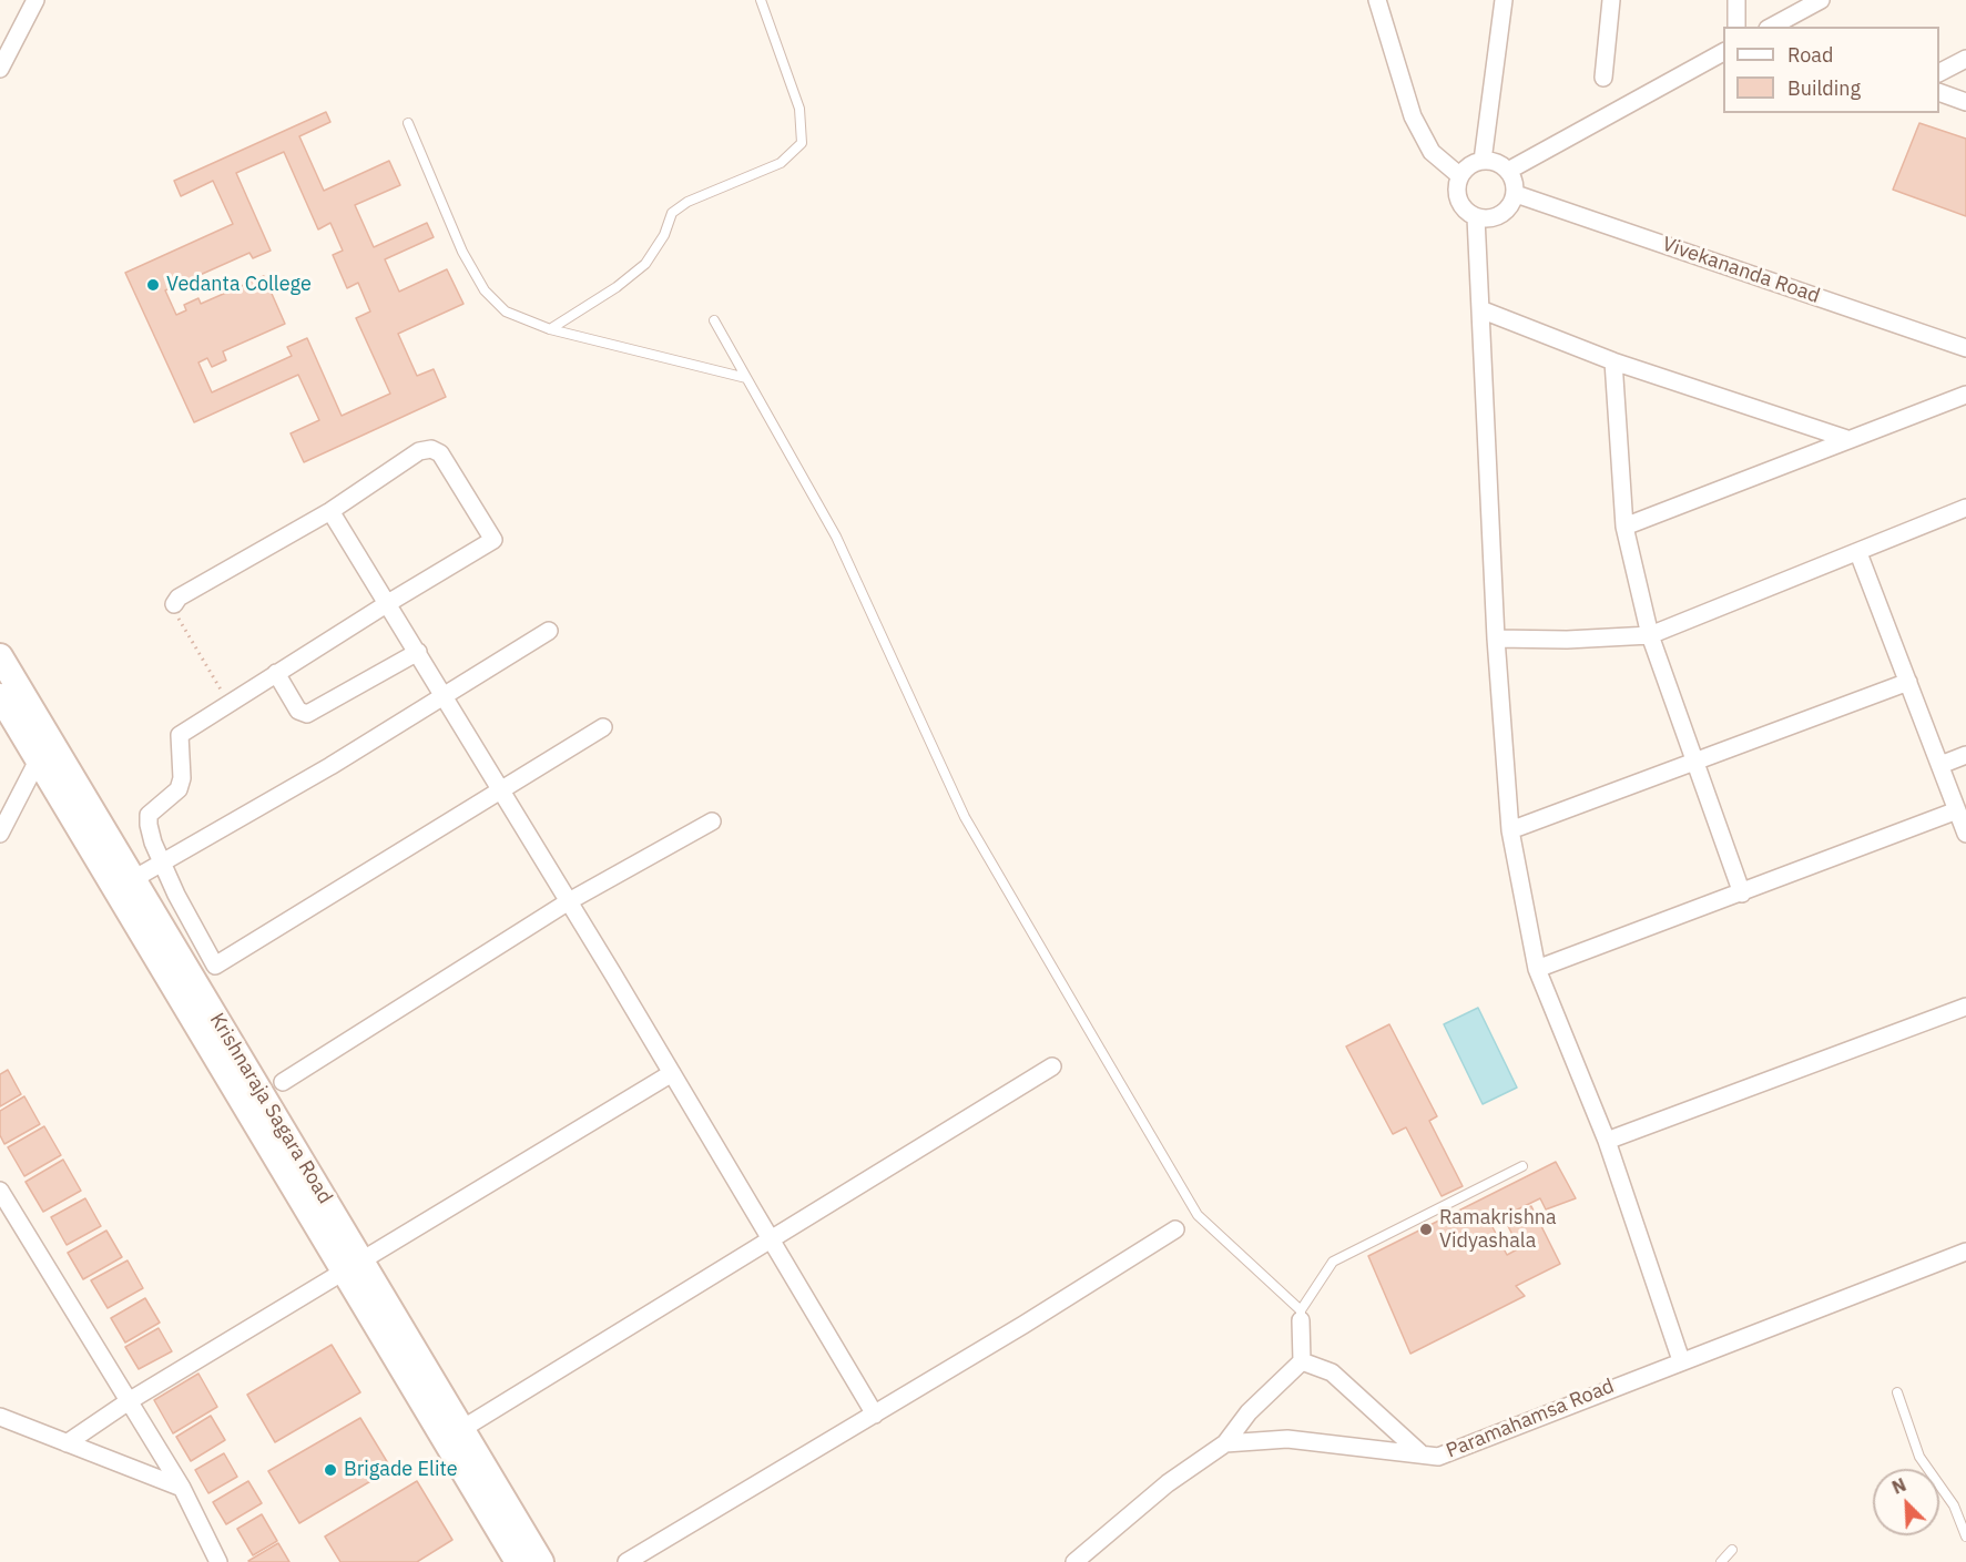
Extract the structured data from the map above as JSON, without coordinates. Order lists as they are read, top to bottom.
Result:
{
  "streets": {
    "main road": ["Krishnaraja Sagara Road"],
    "street": ["Vivekananda Road", "Paramahamsa Road"]
  },
  "places": ["Vedanta College", "Ramakrishna Vidyashala", "Brigade Elite"],
  "legend": ["Road", "Building"],
  "north": "top left"
}
